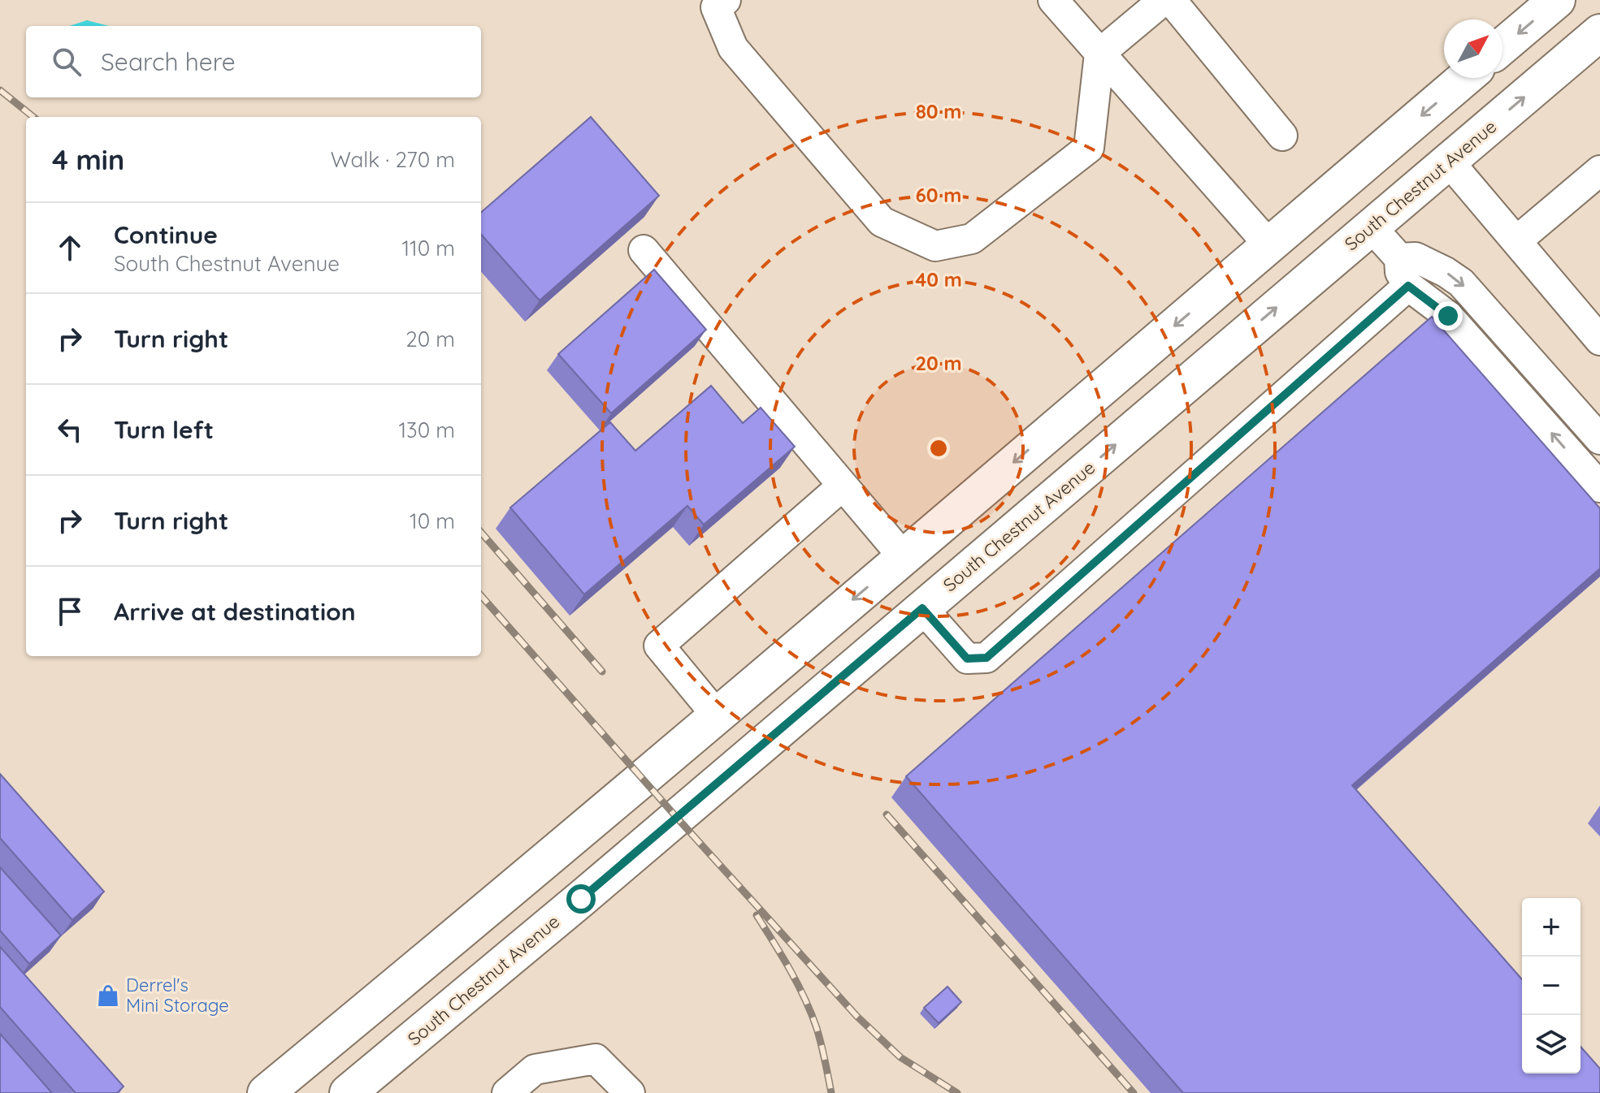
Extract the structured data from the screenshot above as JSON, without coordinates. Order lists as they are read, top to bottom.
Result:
{
  "streets": {
    "main road": ["South Chestnut Avenue"]
  },
  "places": {
    "shop": ["Derrel's Mini Storage"]
  },
  "north": "top right",
  "page": {
    "search": "Search here",
    "heading": ["4 min", "Walk · 270 m"],
    "list": [
      ["Continue", "South Chestnut Avenue", "110 m"],
      ["Turn right", "20 m"],
      ["Turn left", "130 m"],
      ["Turn right", "10 m"],
      "Arrive at destination"
    ],
    "map_buttons": ["+", "−"]
  },
  "rings": [
    "80 m",
    "60 m",
    "40 m",
    "20 m"
  ]
}
